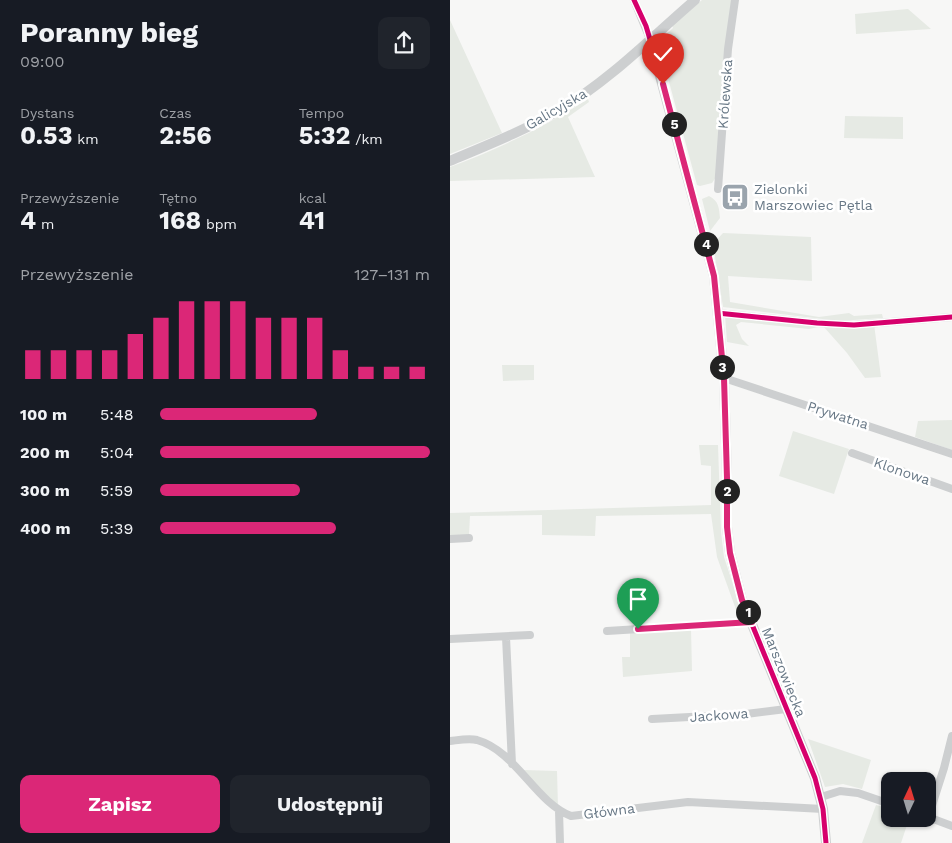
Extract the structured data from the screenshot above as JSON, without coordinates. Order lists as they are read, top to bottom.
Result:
{
  "streets": {
    "street": [
      "Królewska",
      "Galicyjska",
      "Prywatna",
      "Klonowa",
      "Marszowiecka",
      "Jackowa",
      "Główna"
    ]
  },
  "crossings": [
    ["Galicyjska", "Marszowiecka"],
    ["Prywatna", "Marszowiecka"],
    ["Marszowiecka", "Jackowa"],
    ["Marszowiecka", "Główna"]
  ],
  "places": {
    "bus stop": ["Zielonki Marszowiec Pętla"]
  },
  "north": "top",
  "page": {
    "heading": ["Poranny bieg", "09:00"],
    "stats": [
      ["Dystans", "0.53 km"],
      ["Czas", "2:56"],
      ["Tempo", "5:32 /km"],
      ["Przewyższenie", "4 m"],
      ["Tętno", "168 bpm"],
      ["kcal", "41"]
    ],
    "pins": [
      "5",
      "4",
      "3",
      "2",
      "1"
    ],
    "chart": ["Przewyższenie", "127–131 m"],
    "list": [
      {
        "name": "100 m",
        "note": "5:48"
      },
      {
        "name": "200 m",
        "note": "5:04"
      },
      {
        "name": "300 m",
        "note": "5:59"
      },
      {
        "name": "400 m",
        "note": "5:39"
      }
    ],
    "buttons": ["Zapisz", "Udostępnij"]
  }
}
